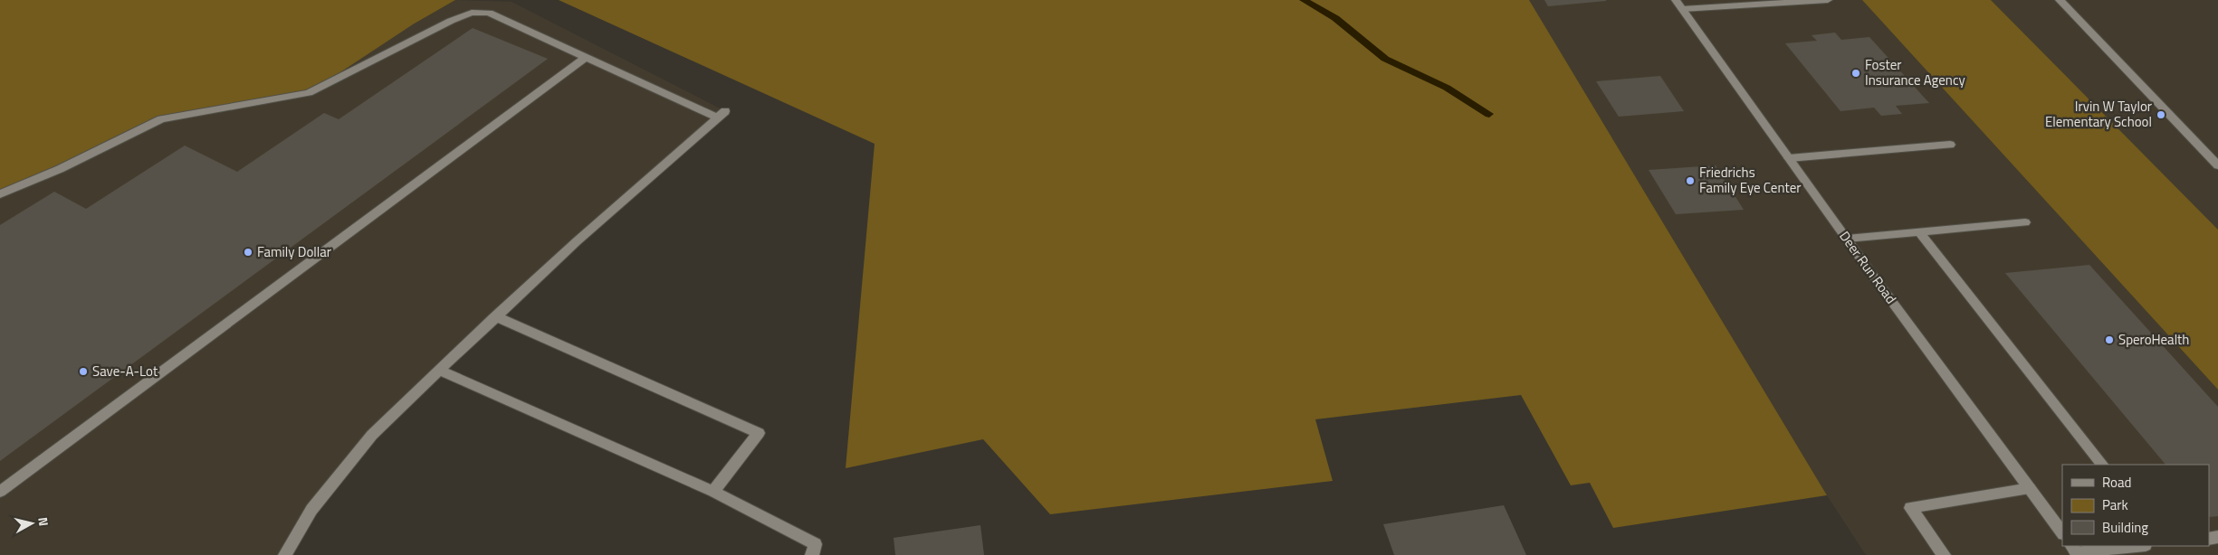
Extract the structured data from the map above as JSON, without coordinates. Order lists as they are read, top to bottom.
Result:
{
  "streets": {
    "street": ["Deer Run Road"]
  },
  "places": [
    "Foster Insurance Agency",
    "Irvin W Taylor Elementary School",
    "Friedrichs Family Eye Center",
    "Family Dollar",
    "SperoHealth",
    "Save-A-Lot"
  ],
  "legend": ["Road", "Park", "Building"],
  "north": "right"
}
